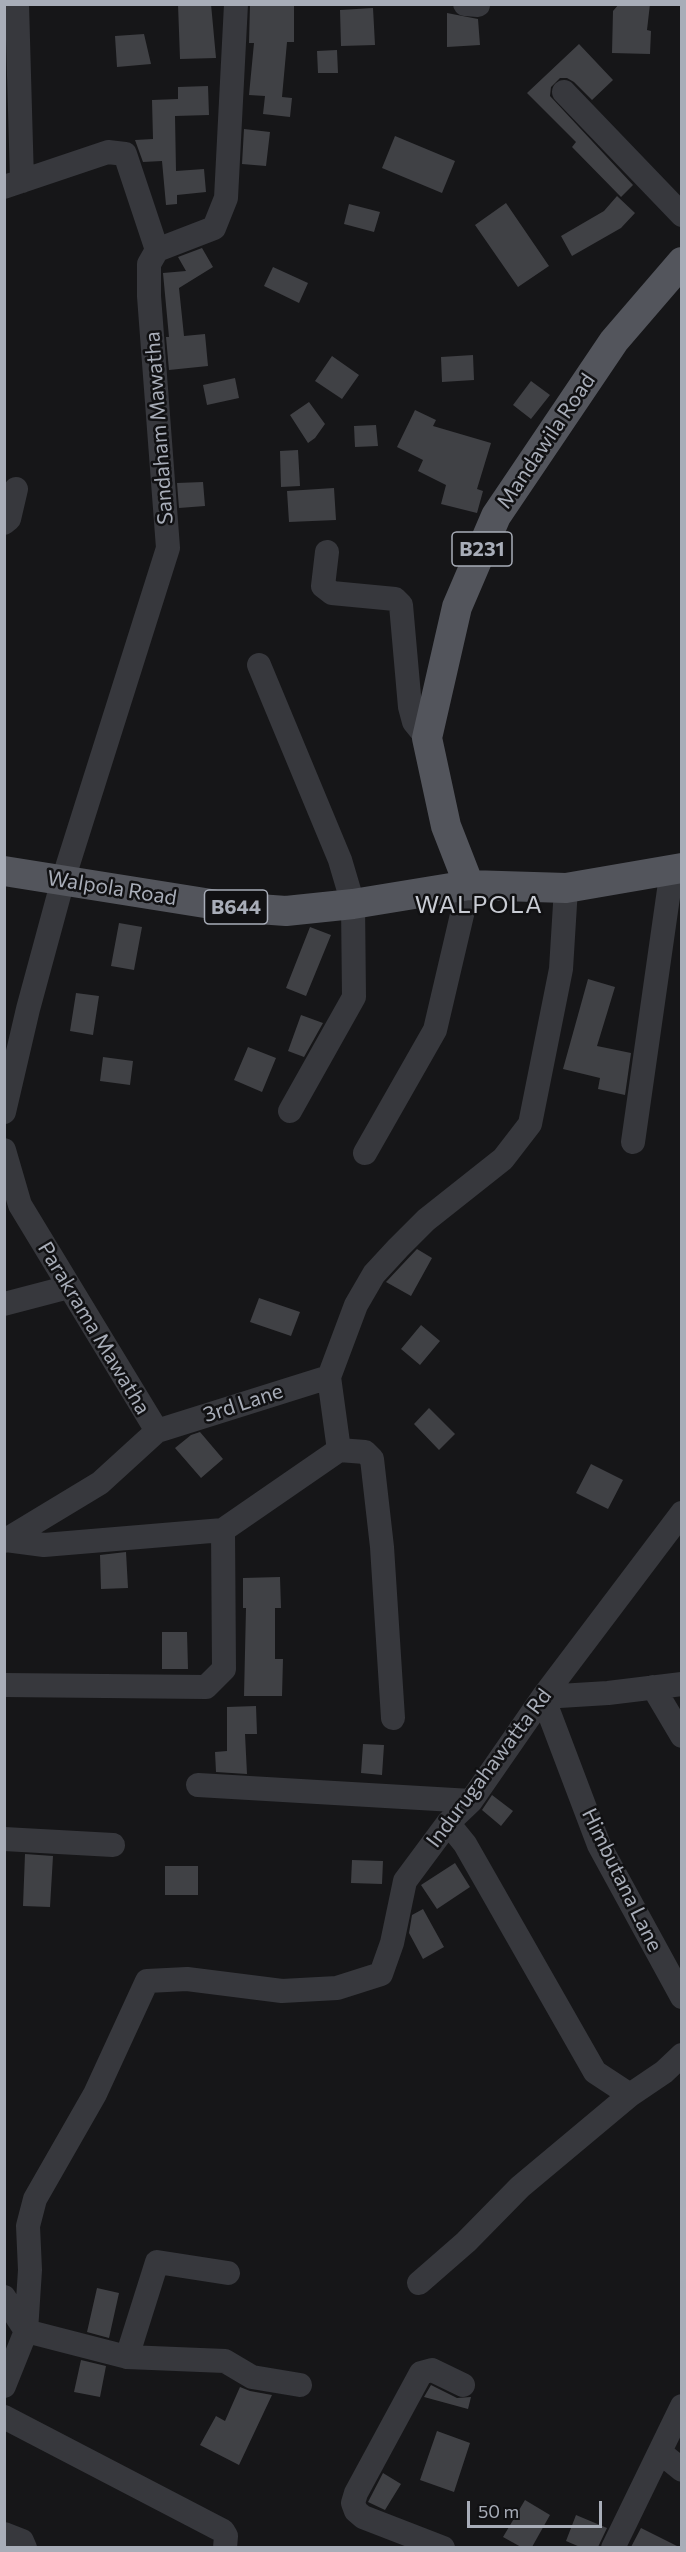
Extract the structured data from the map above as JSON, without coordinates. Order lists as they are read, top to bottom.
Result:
{
  "streets": {
    "main road": [
      "Mandawila Road",
      "B231",
      "Walpola Road",
      "B644"
    ],
    "street": [
      "Sandaham Mawatha",
      "Parakrama Mawatha",
      "3rd Lane",
      "Indurugahawatta Rd",
      "Himbutana Lane"
    ]
  },
  "crossings": [
    ["Sandaham Mawatha", "Walpola Road"],
    ["Mandawila Road", "Walpola Road"],
    ["Mandawila Road", "B644"],
    ["Walpola Road", "B644"],
    ["Parakrama Mawatha", "3rd Lane"],
    ["Indurugahawatta Rd", "Himbutana Lane"]
  ],
  "districts": ["WALPOLA"],
  "scale_bar": "50 m"
}
